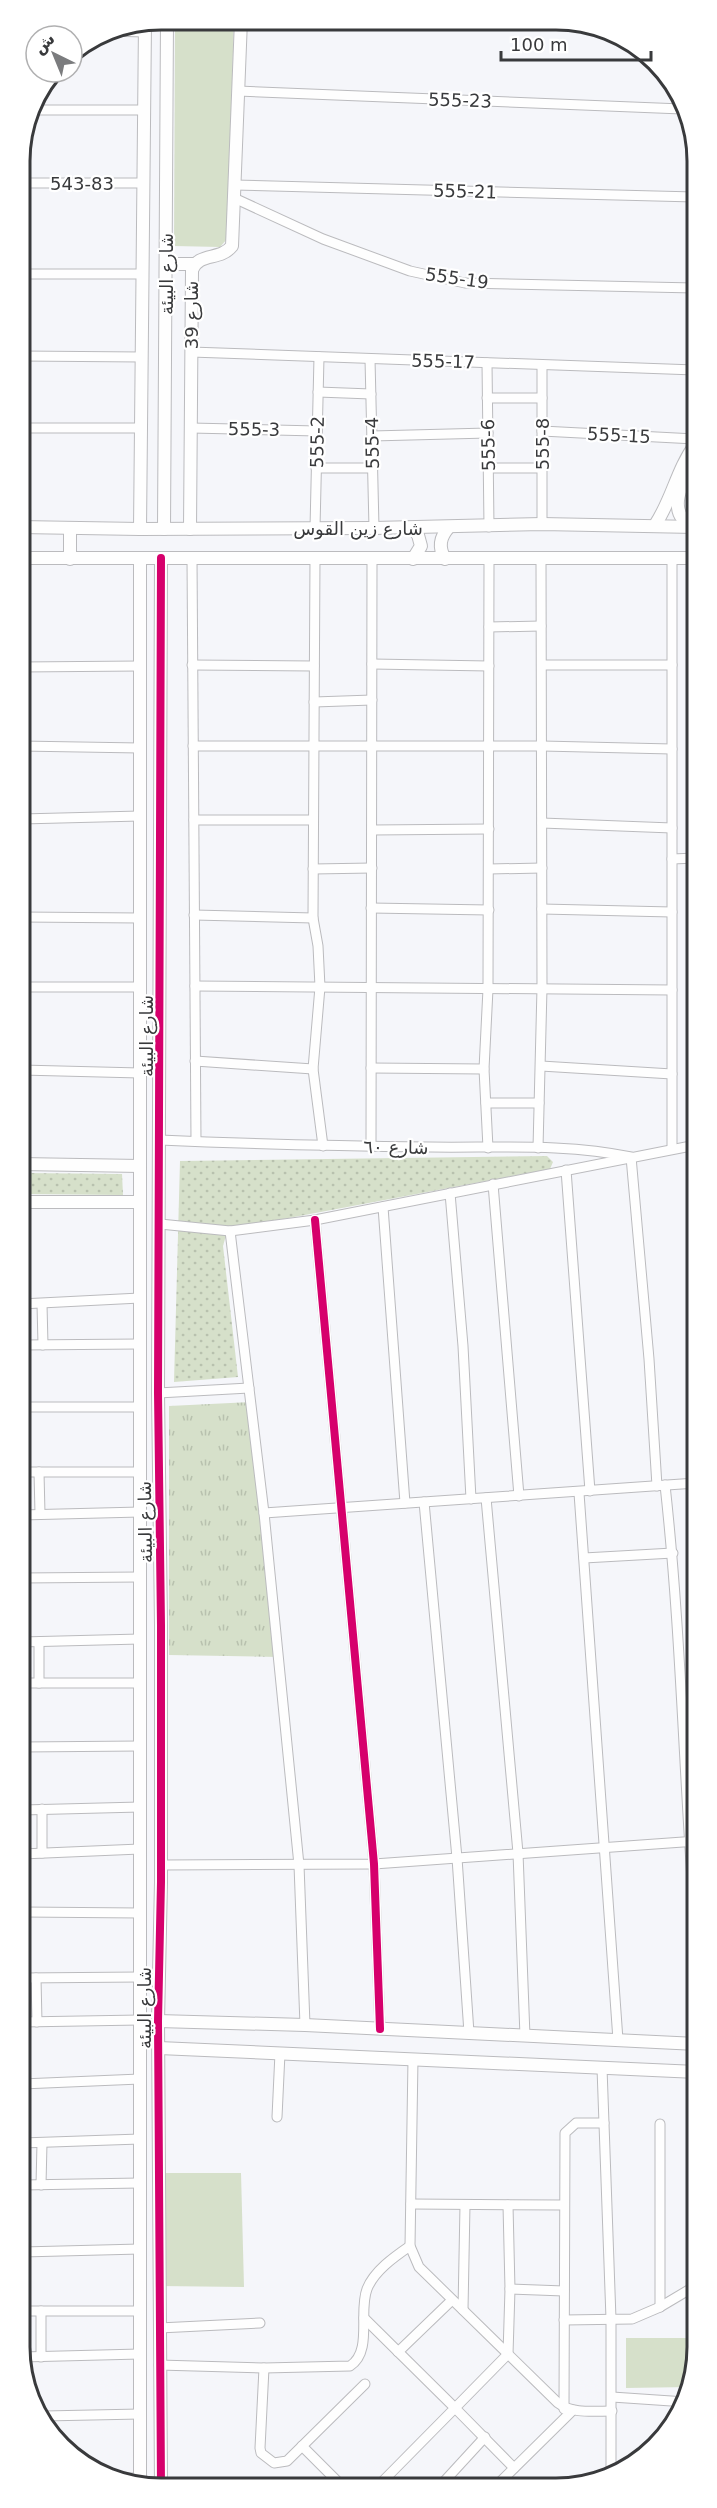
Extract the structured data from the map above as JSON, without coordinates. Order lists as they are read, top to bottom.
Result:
{
  "streets": {
    "street": [
      "555-23",
      "543-83",
      "555-21",
      "شارع البيئة",
      "555-19",
      "شارع 39",
      "555-17",
      "555-3",
      "555-15",
      "555-2",
      "555-4",
      "555-8",
      "555-6",
      "شارع زين القوس",
      "شارع ٦٠"
    ]
  },
  "crossings": [
    ["555-23", "شارع 39"],
    ["543-83", "شارع البيئة"],
    ["555-21", "شارع 39"],
    ["شارع البيئة", "شارع زين القوس"],
    ["شارع البيئة", "شارع ٦٠"],
    ["555-19", "شارع 39"],
    ["شارع 39", "555-17"],
    ["شارع 39", "555-3"],
    ["شارع 39", "شارع زين القوس"],
    ["555-17", "555-2"],
    ["555-17", "555-4"],
    ["555-17", "555-8"],
    ["555-17", "555-6"],
    ["555-3", "555-2"],
    ["555-15", "555-8"],
    ["555-2", "شارع زين القوس"],
    ["555-4", "شارع زين القوس"],
    ["555-8", "شارع زين القوس"],
    ["555-6", "شارع زين القوس"]
  ],
  "scale_bar": "100 m",
  "north": "top left"
}
